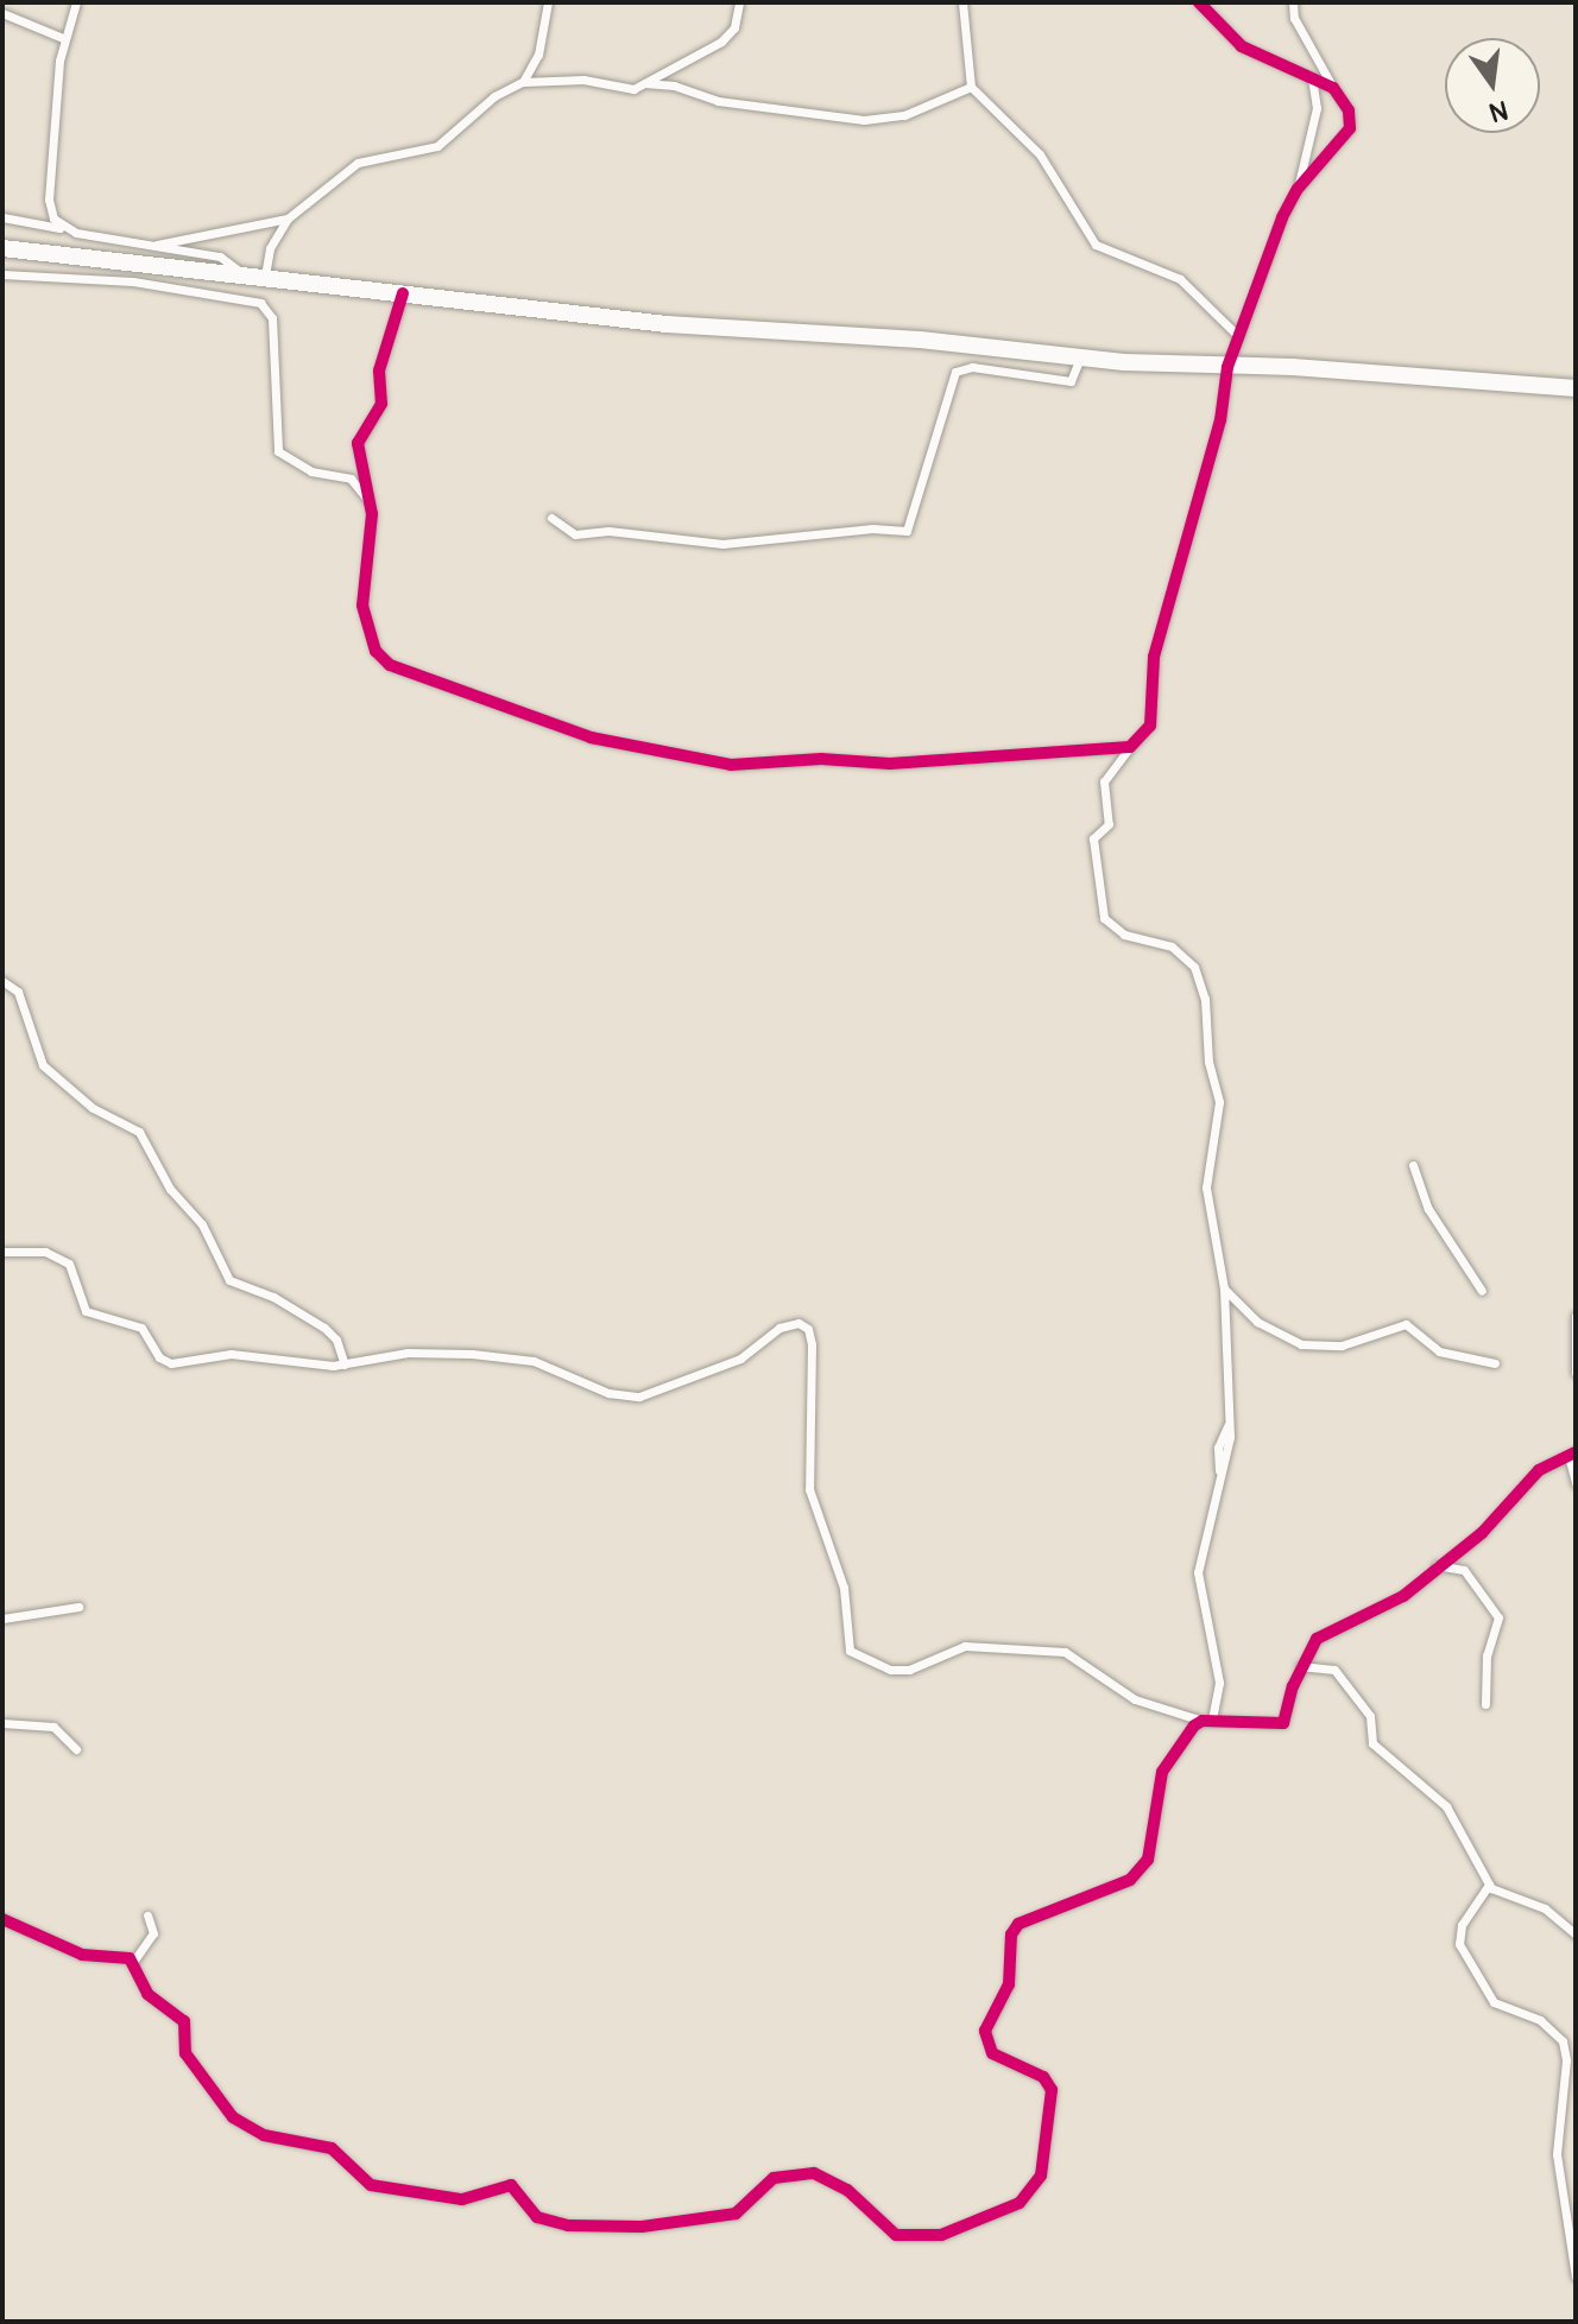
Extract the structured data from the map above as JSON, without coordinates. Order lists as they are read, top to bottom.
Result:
{
  "north": "bottom"
}
